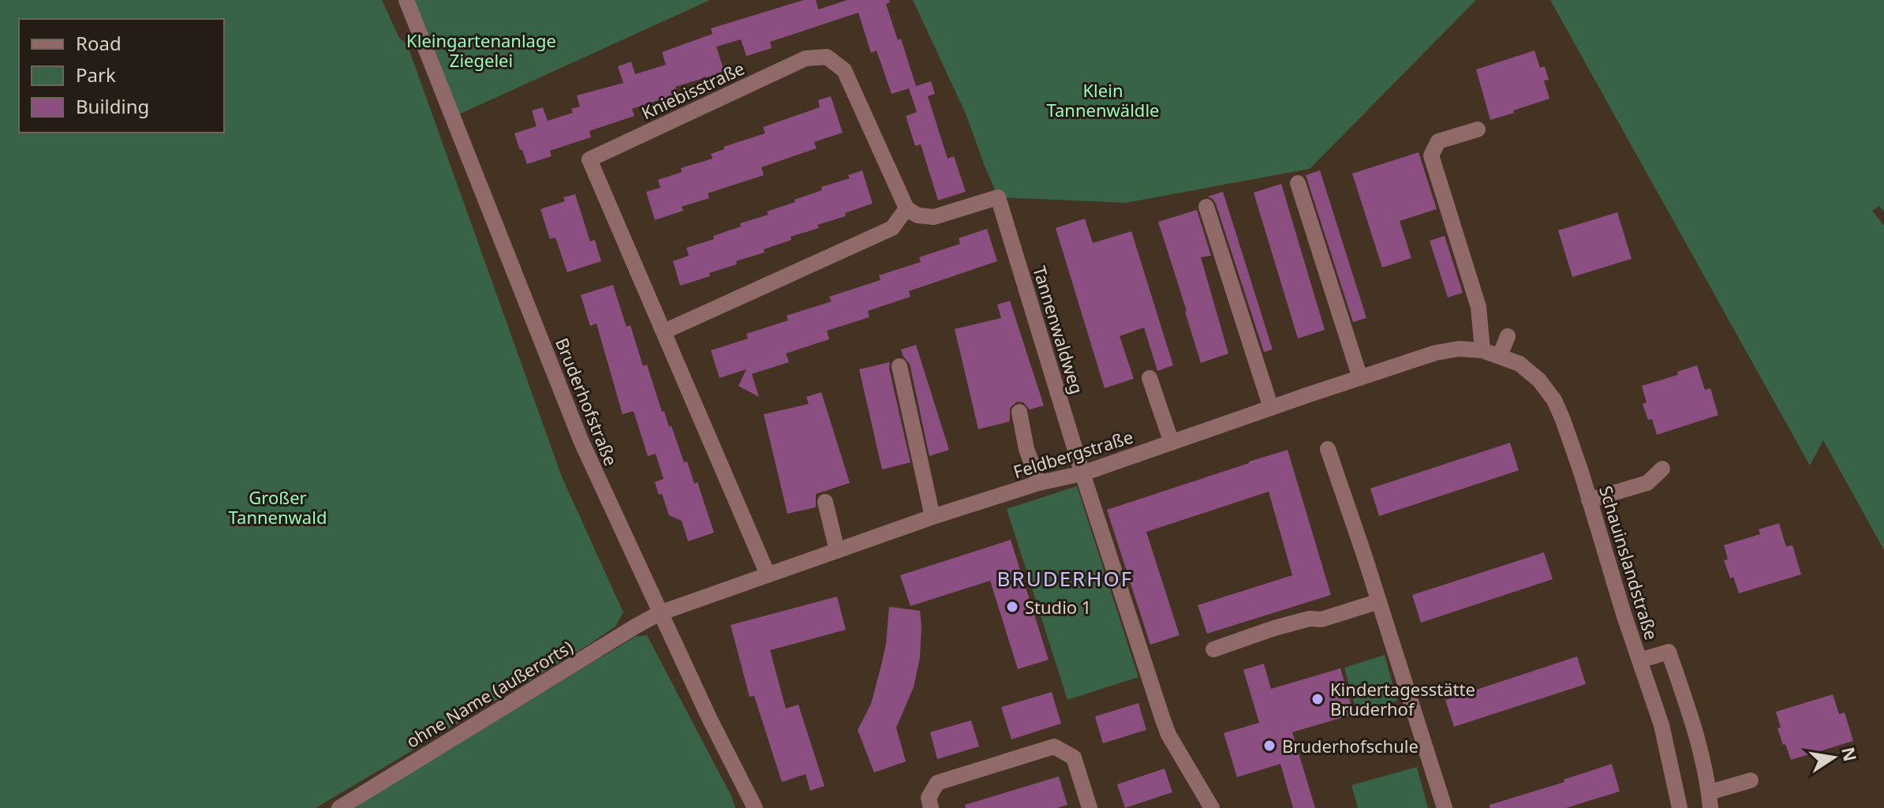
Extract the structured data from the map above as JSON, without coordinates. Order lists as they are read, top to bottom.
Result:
{
  "streets": {
    "street": [
      "Kniebisstraße",
      "Tannenwaldweg",
      "Bruderhofstraße",
      "Feldbergstraße",
      "Schauinslandstraße",
      "ohne Name (außerorts)"
    ]
  },
  "crossings": [
    ["Kniebisstraße", "Tannenwaldweg"],
    ["Kniebisstraße", "Feldbergstraße"],
    ["Tannenwaldweg", "Feldbergstraße"],
    ["Bruderhofstraße", "Feldbergstraße"],
    ["Bruderhofstraße", "ohne Name (außerorts)"],
    ["Feldbergstraße", "Schauinslandstraße"],
    ["Feldbergstraße", "ohne Name (außerorts)"]
  ],
  "districts": ["BRUDERHOF"],
  "parks": ["Kleingartenanlage Ziegelei", "Klein Tannenwäldle", "Großer Tannenwald"],
  "places": ["Studio 1", "Kindertagesstätte Bruderhof", "Bruderhofschule"],
  "legend": ["Road", "Park", "Building"],
  "north": "right"
}
